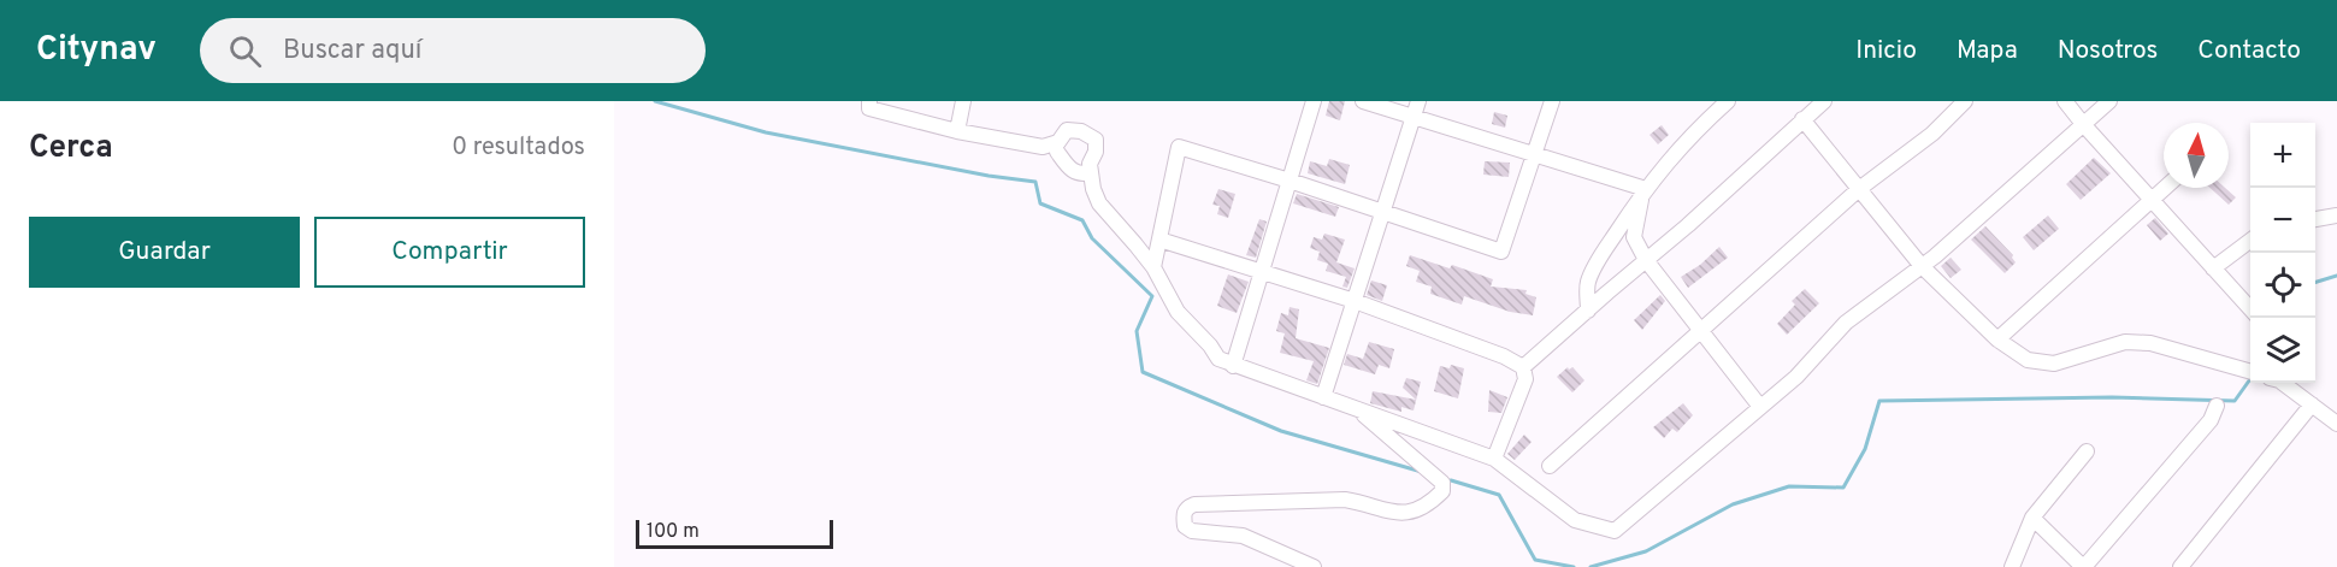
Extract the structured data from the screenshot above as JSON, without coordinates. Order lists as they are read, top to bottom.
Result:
{
  "scale_bar": "100 m",
  "north": "top",
  "page": {
    "header": "Citynav",
    "search": "Buscar aquí",
    "nav": [
      "Inicio",
      "Mapa",
      "Nosotros",
      "Contacto"
    ],
    "heading": ["Cerca", "0 resultados"],
    "map_buttons": ["+", "−"],
    "buttons": ["Guardar", "Compartir"],
    "scale": "100 m"
  }
}
